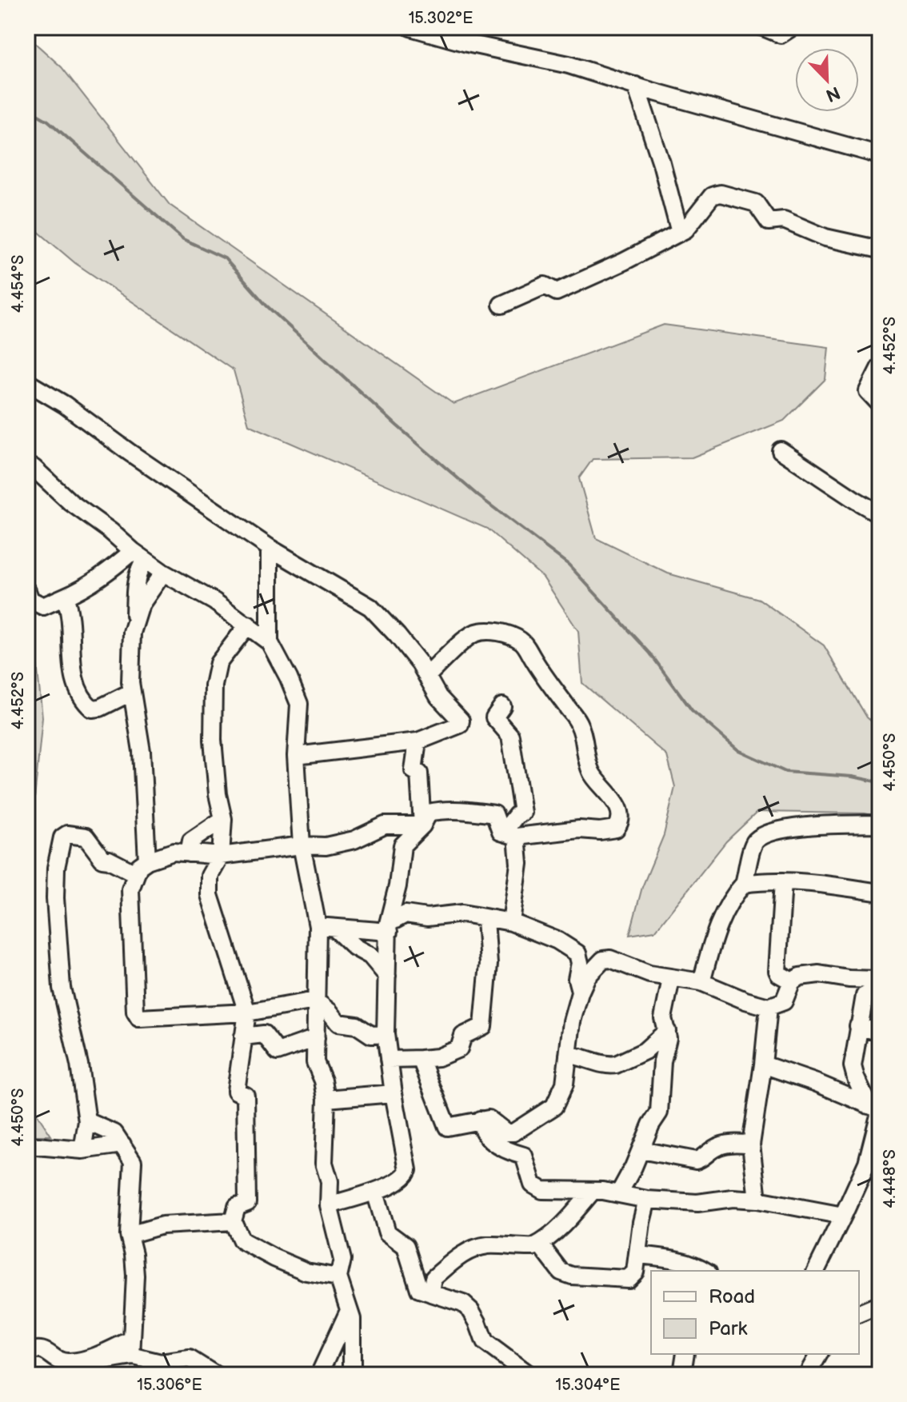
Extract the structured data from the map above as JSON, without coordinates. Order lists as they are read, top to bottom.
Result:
{
  "legend": ["Road", "Park"],
  "north": "bottom right",
  "coordinates": [
    "15.302°E",
    "4.454°S",
    "4.452°S",
    "4.450°S",
    "4.448°S",
    "15.306°E",
    "15.304°E"
  ]
}
